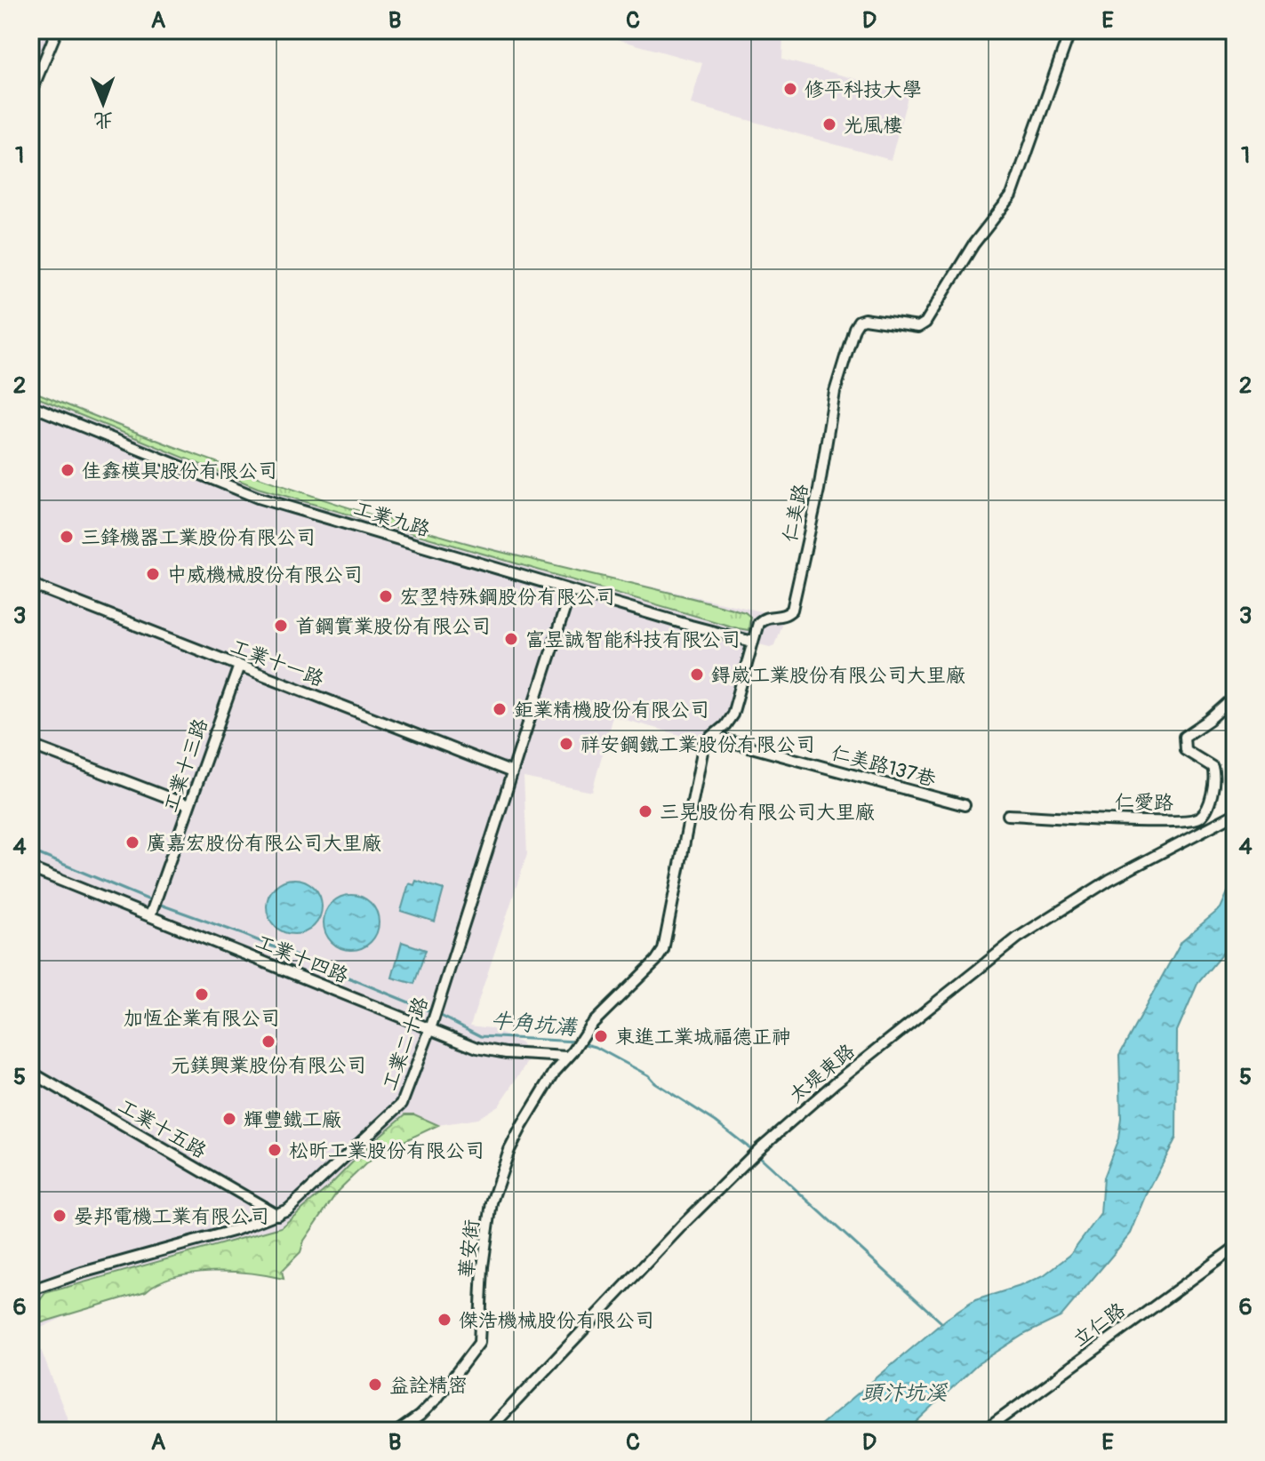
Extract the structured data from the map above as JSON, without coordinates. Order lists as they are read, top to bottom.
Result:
{
  "streets": {
    "street": [
      "仁美路",
      "工業九路",
      "工業十一路",
      "工業十三路",
      "仁美路137巷",
      "仁愛路",
      "工業十四路",
      "工業二十路",
      "太堤東路",
      "工業十五路",
      "華安街",
      "立仁路"
    ]
  },
  "crossings": [
    ["仁美路", "工業九路"],
    ["仁美路", "仁美路137巷"],
    ["仁美路", "華安街"],
    ["工業九路", "工業二十路"],
    ["工業十一路", "工業十三路"],
    ["工業十一路", "工業二十路"],
    ["工業十三路", "工業十四路"],
    ["工業十四路", "工業二十路"],
    ["工業十四路", "華安街"],
    ["工業二十路", "工業十五路"]
  ],
  "water": ["牛角坑溝", "頭汴坑溪"],
  "places": [
    "修平科技大學",
    "光風樓",
    "佳鑫模具股份有限公司",
    "三鋒機器工業股份有限公司",
    "中威機械股份有限公司",
    "宏翌特殊鋼股份有限公司",
    "首鋼實業股份有限公司",
    "富昱誠智能科技有限公司",
    "鍀崴工業股份有限公司大里廠",
    "鉅業精機股份有限公司",
    "祥安鋼鐵工業股份有限公司",
    "三晃股份有限公司大里廠",
    "廣嘉宏股份有限公司大里廠",
    "加恆企業有限公司",
    "東進工業城福德正神",
    "元鎂興業股份有限公司",
    "輝豐鐵工廠",
    "松昕工業股份有限公司",
    "晏邦電機工業有限公司",
    "傑浩機械股份有限公司",
    "益詮精密"
  ],
  "north": "bottom",
  "grid": {
    "columns": [
      "A",
      "B",
      "C",
      "D",
      "E"
    ],
    "rows": [
      "1",
      "2",
      "3",
      "4",
      "5",
      "6"
    ]
  }
}
